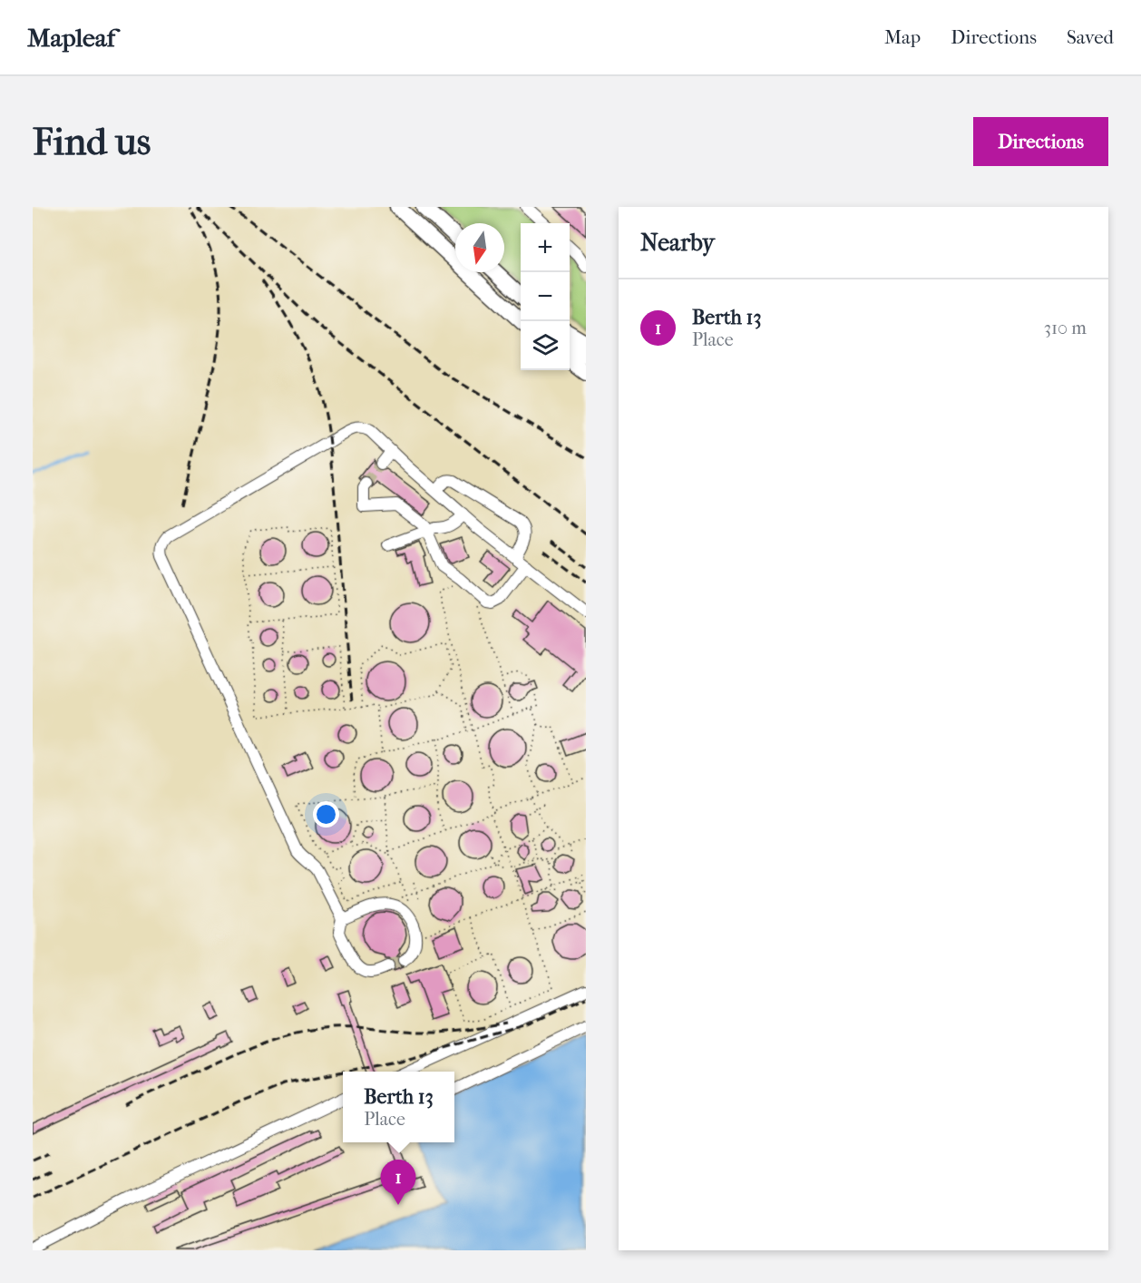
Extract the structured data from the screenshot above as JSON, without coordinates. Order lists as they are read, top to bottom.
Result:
{
  "north": "bottom",
  "page": {
    "header": "Mapleaf",
    "nav": ["Map", "Directions", "Saved"],
    "buttons": "Directions",
    "title": "Find us",
    "heading": "Nearby",
    "map_buttons": ["+", "−"],
    "list": [
      {
        "mark": "1",
        "name": "Berth 13",
        "note": "Place",
        "value": "310 m"
      }
    ],
    "popup": ["Berth 13", "Place"],
    "pins": "1"
  }
}
